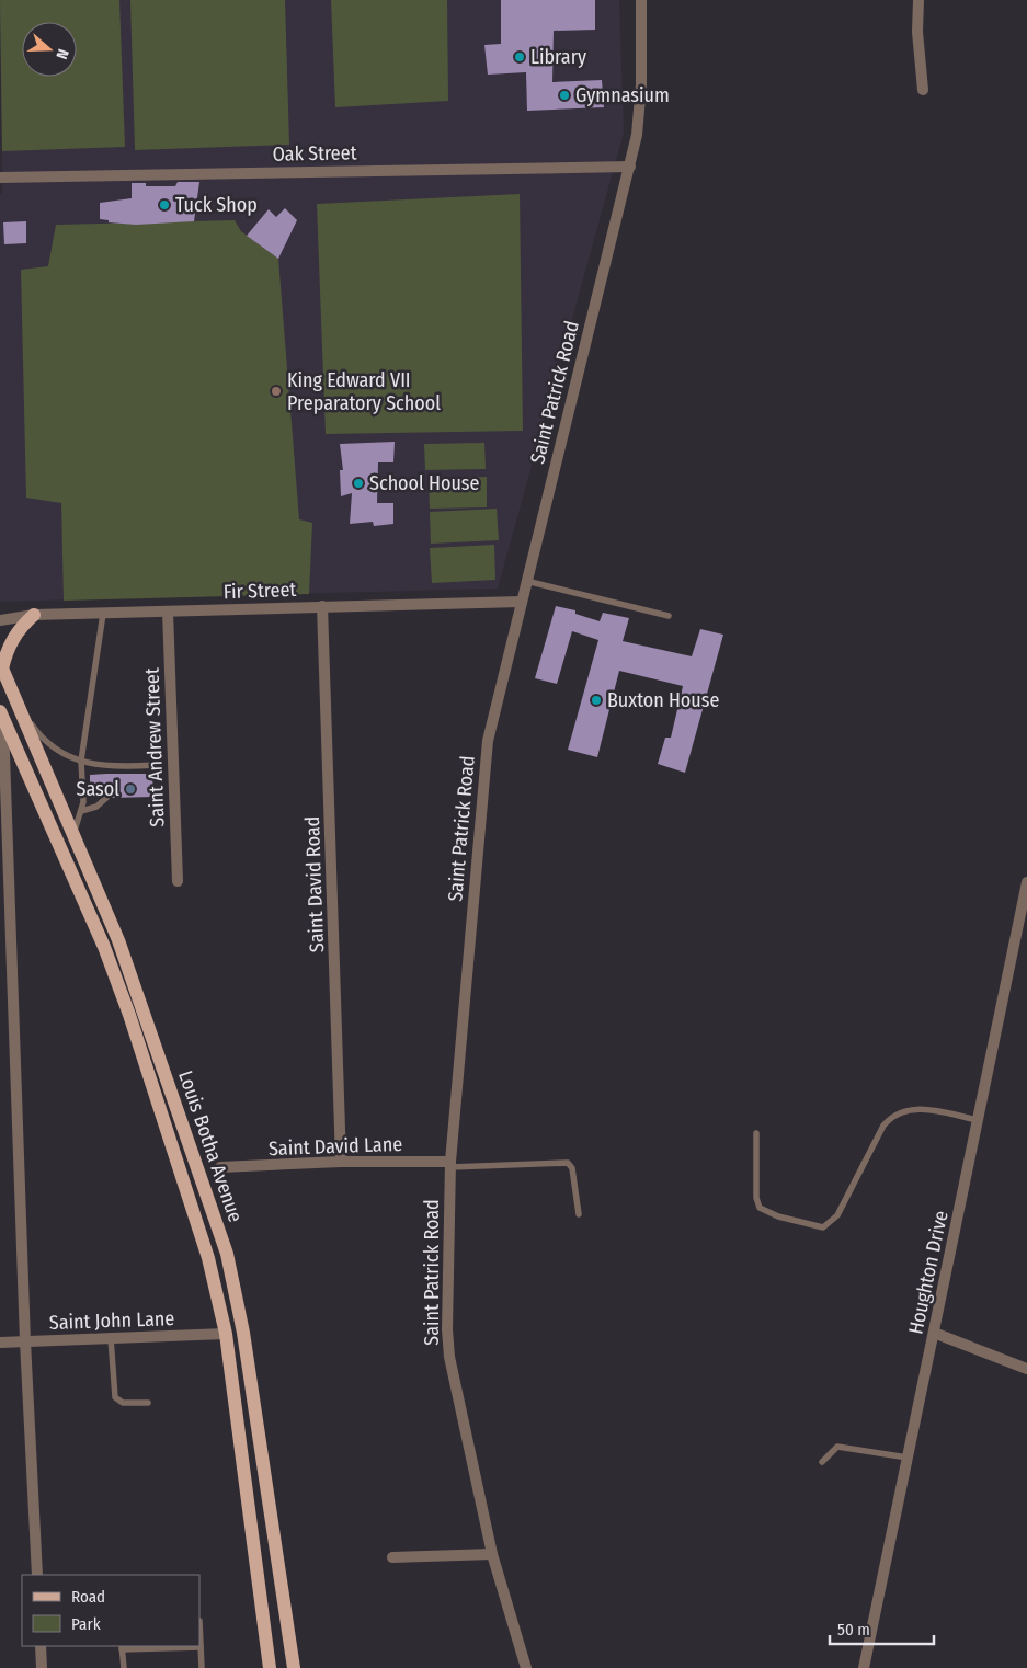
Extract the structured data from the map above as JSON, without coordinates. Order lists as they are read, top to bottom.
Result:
{
  "streets": {
    "main road": ["Louis Botha Avenue"],
    "street": [
      "Oak Street",
      "Saint Patrick Road",
      "Fir Street",
      "Saint Andrew Street",
      "Saint David Road",
      "Saint David Lane",
      "Houghton Drive",
      "Saint John Lane"
    ]
  },
  "crossings": [
    ["Oak Street", "Saint Patrick Road"],
    ["Saint Patrick Road", "Fir Street"],
    ["Saint Patrick Road", "Saint David Lane"],
    ["Fir Street", "Saint Andrew Street"],
    ["Fir Street", "Saint David Road"],
    ["Saint David Road", "Saint David Lane"],
    ["Louis Botha Avenue", "Saint John Lane"]
  ],
  "places": [
    "Library",
    "Gymnasium",
    "Tuck Shop",
    "King Edward VII Preparatory School",
    "School House",
    "Buxton House",
    "Sasol"
  ],
  "legend": ["Road", "Park"],
  "scale_bar": "50 m",
  "north": "right"
}
